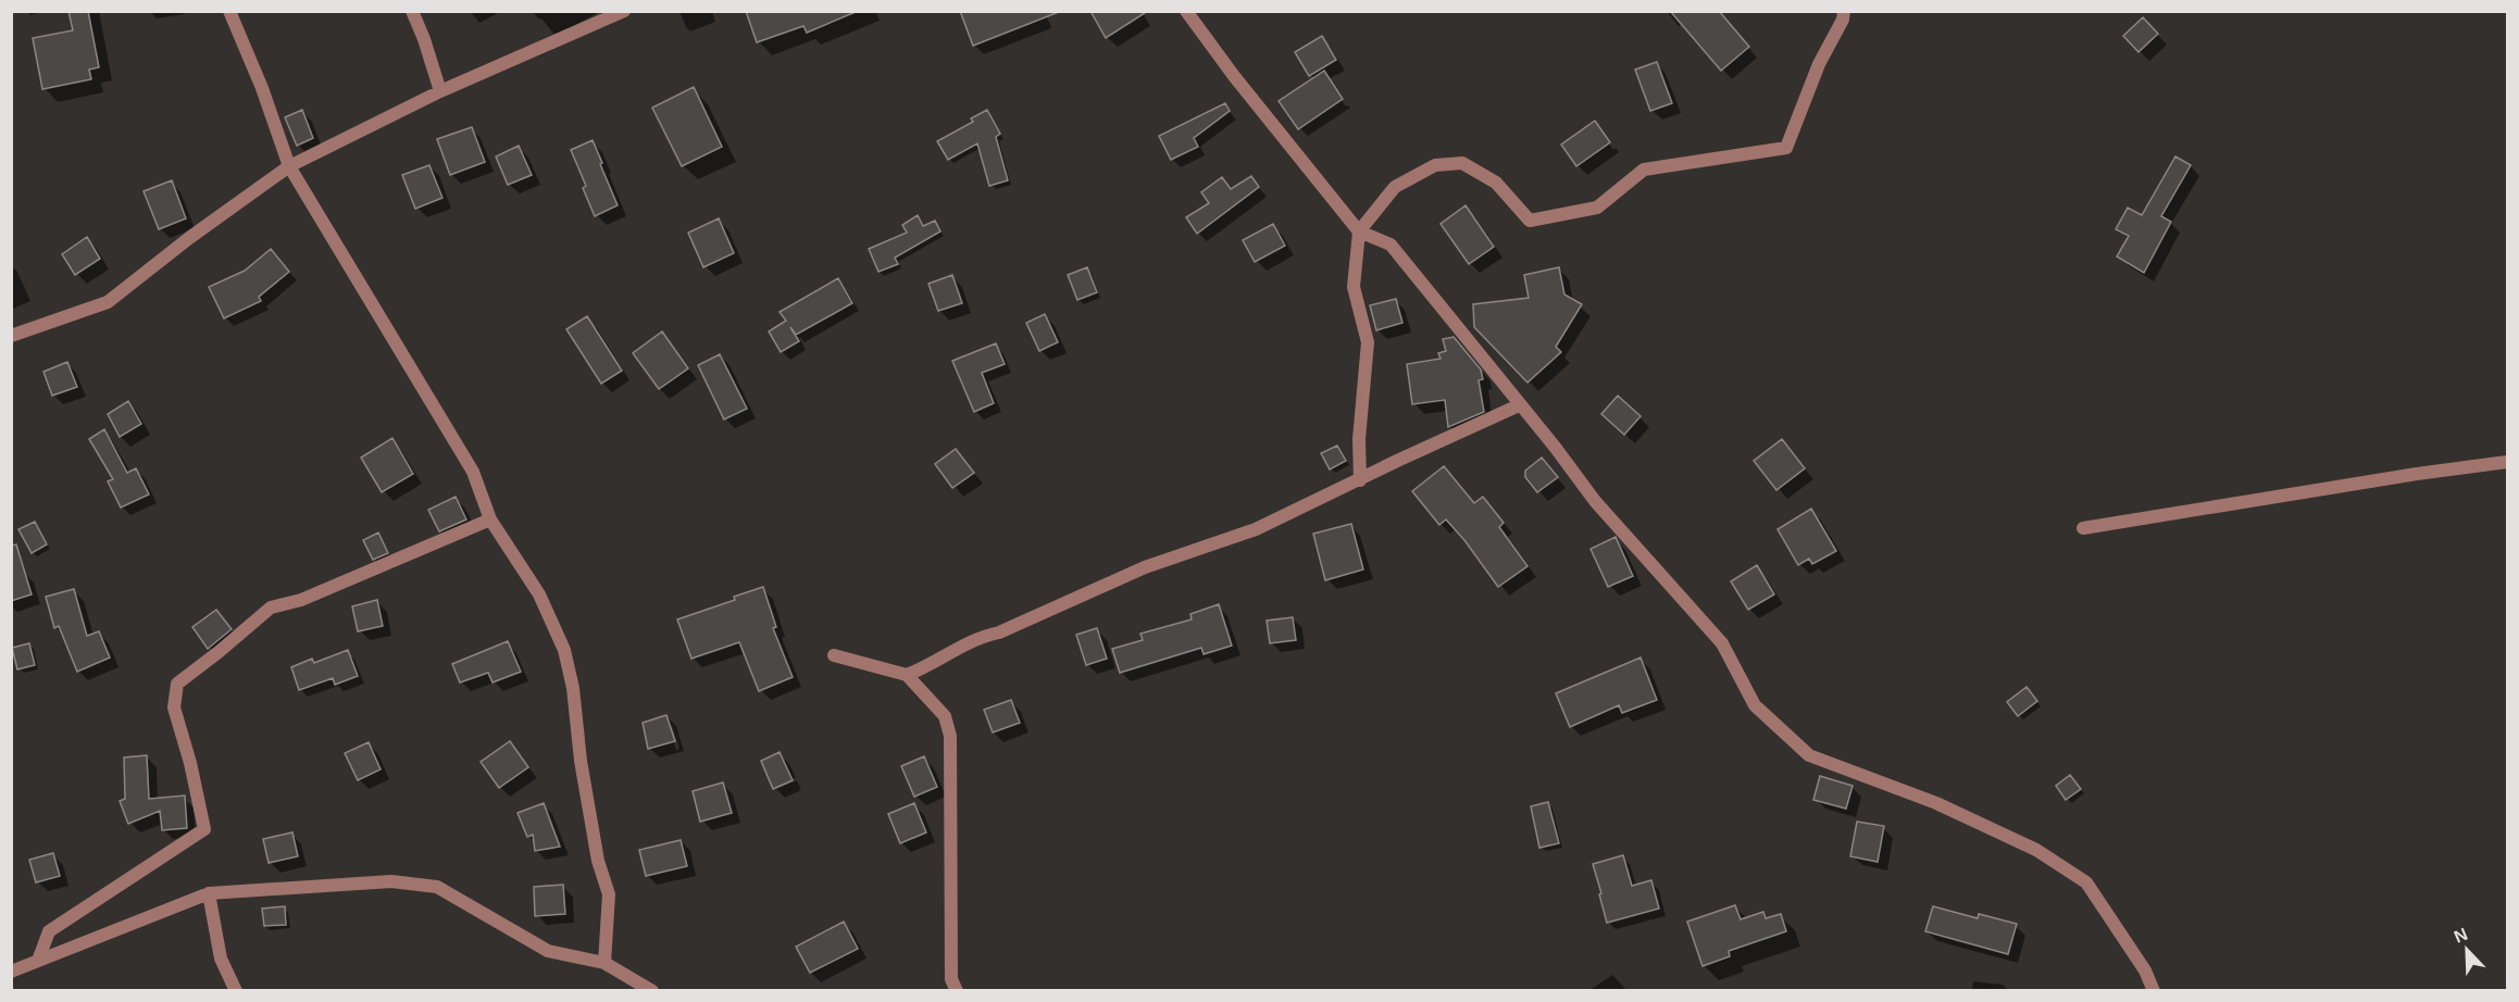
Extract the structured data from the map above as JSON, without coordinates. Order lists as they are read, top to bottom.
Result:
{
  "north": "top left"
}
